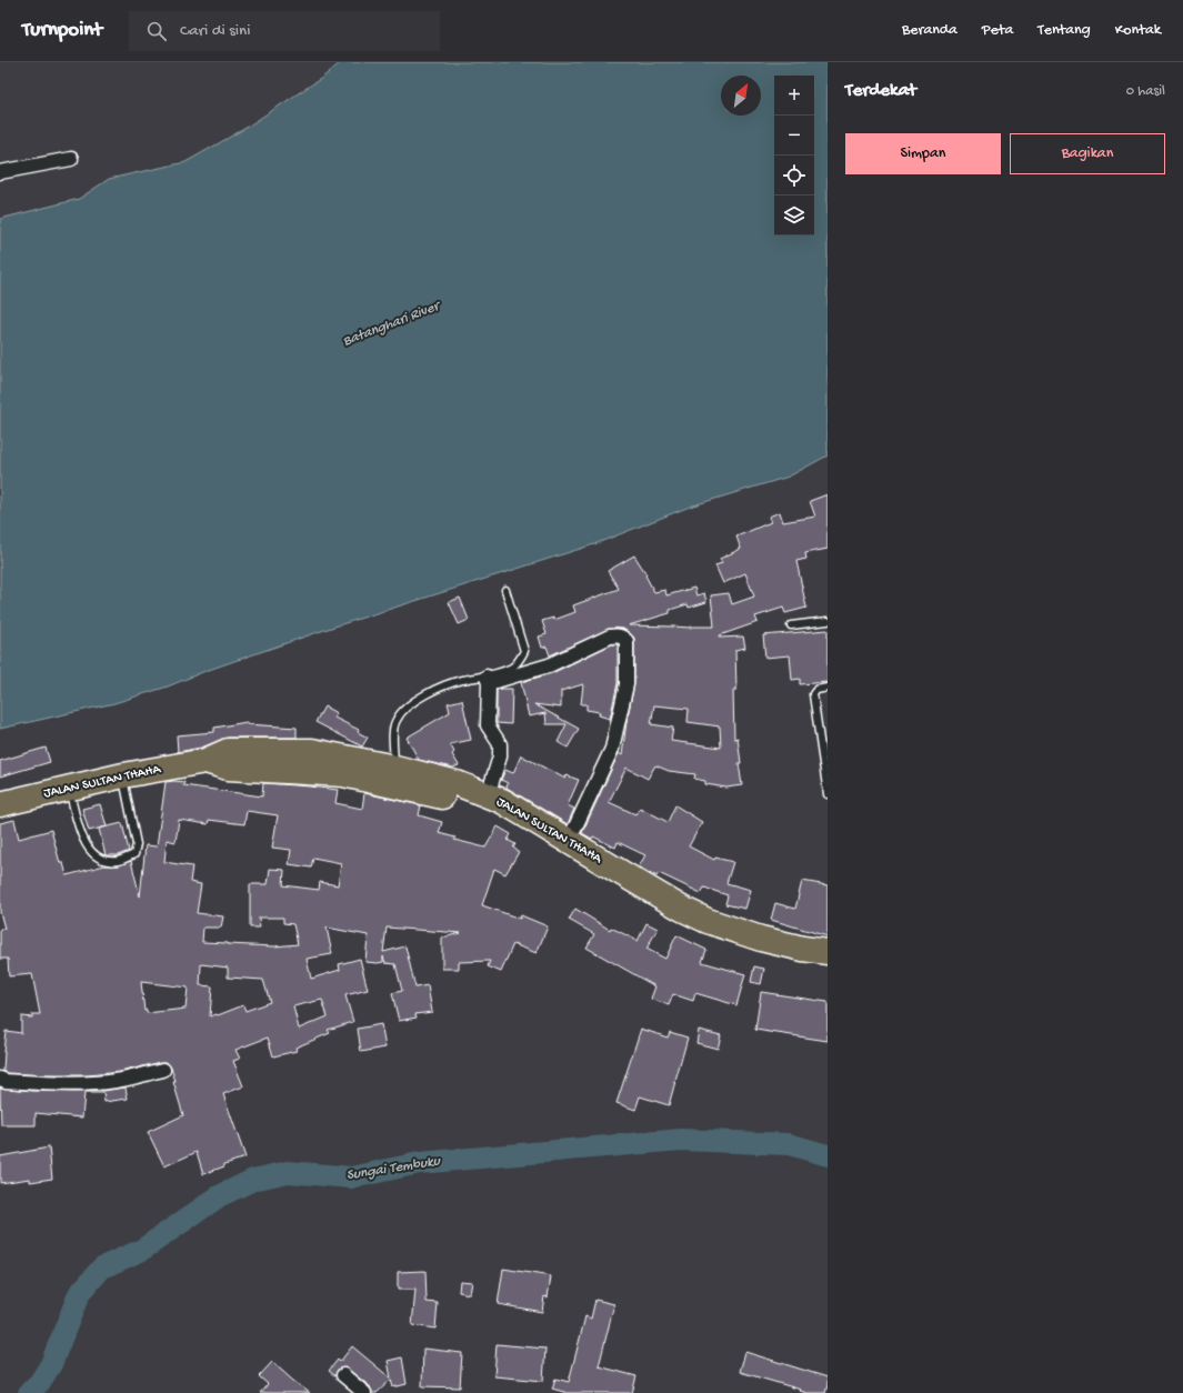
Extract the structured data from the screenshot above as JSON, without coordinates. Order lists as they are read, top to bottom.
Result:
{
  "streets": {
    "highway": ["JALAN SULTAN THAHA"]
  },
  "water": ["Batanghari River", "Sungai Tembuku"],
  "north": "top right",
  "page": {
    "header": "Turnpoint",
    "search": "Cari di sini",
    "nav": [
      "Beranda",
      "Peta",
      "Tentang",
      "Kontak"
    ],
    "heading": ["Terdekat", "0 hasil"],
    "map_buttons": ["+", "−"],
    "buttons": ["Simpan", "Bagikan"]
  }
}
